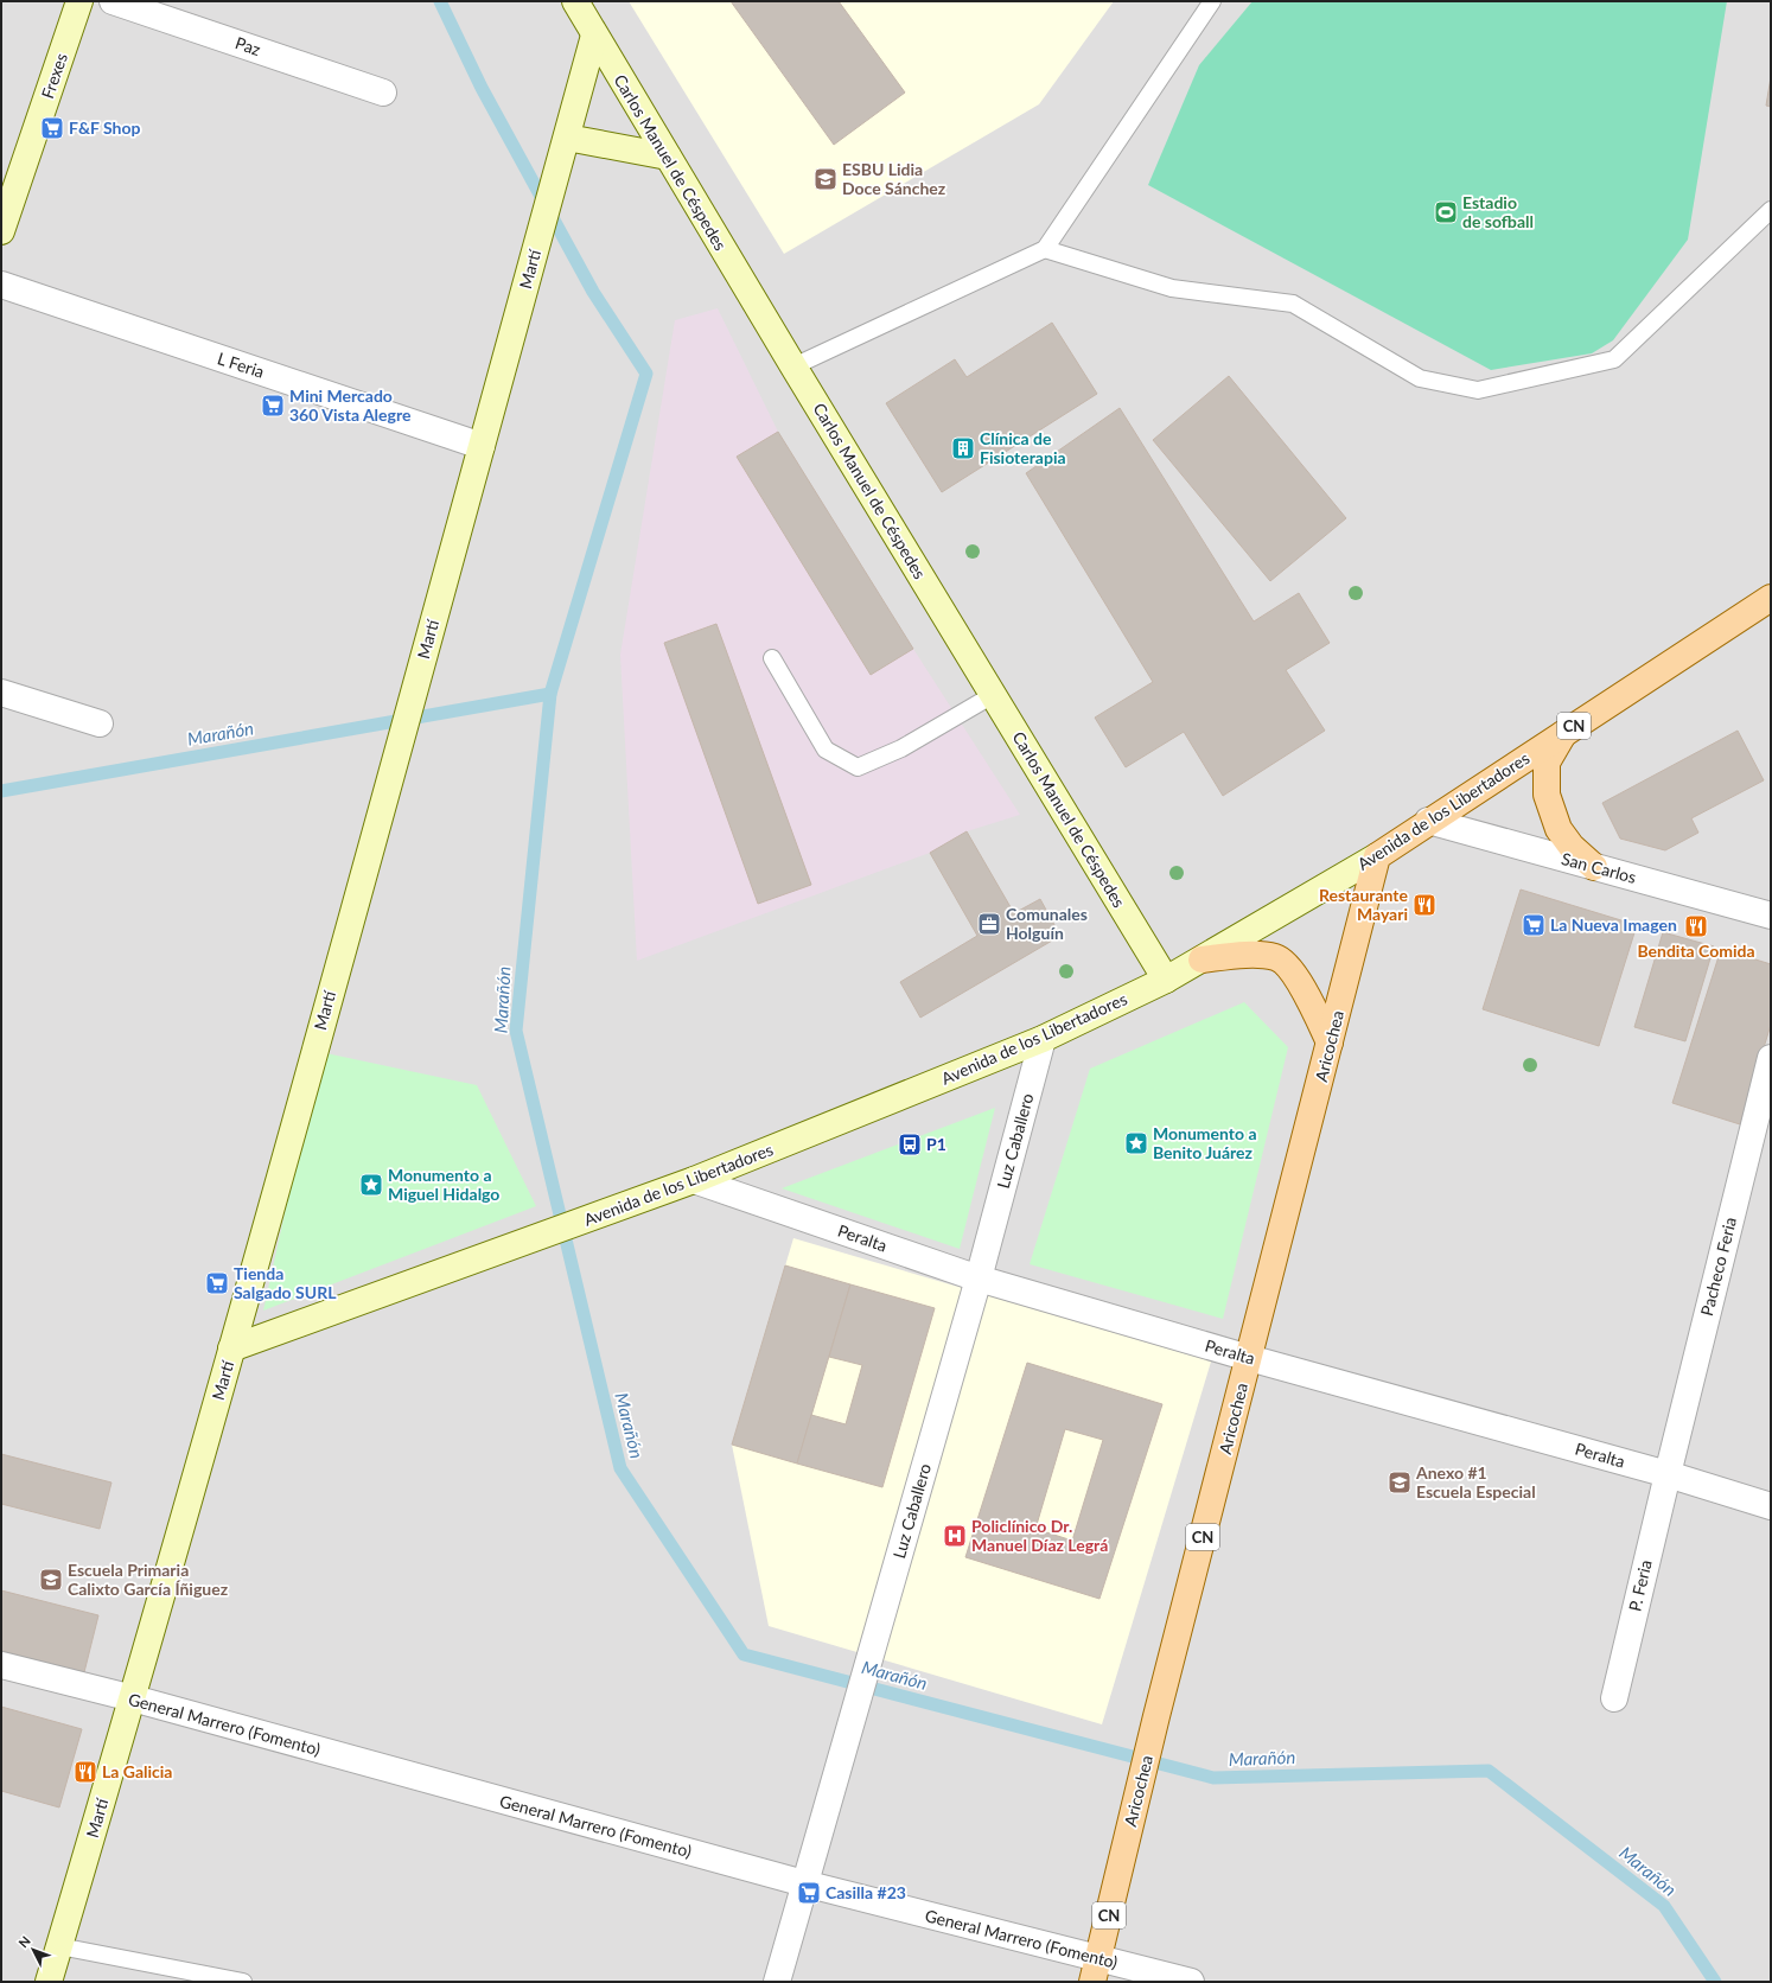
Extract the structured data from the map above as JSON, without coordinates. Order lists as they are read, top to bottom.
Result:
{
  "streets": {
    "main road": [
      "Frexes",
      "Carlos Manuel de Céspedes",
      "Martí",
      "CN",
      "Avenida de los Libertadores",
      "Aricochea"
    ],
    "street": [
      "Paz",
      "L Feria",
      "San Carlos",
      "Luz Caballero",
      "Peralta",
      "Pacheco Feria",
      "P. Feria",
      "General Marrero (Fomento)"
    ]
  },
  "crossings": [
    ["Carlos Manuel de Céspedes", "Martí"],
    ["Carlos Manuel de Céspedes", "Avenida de los Libertadores"],
    ["Martí", "L Feria"],
    ["Martí", "Avenida de los Libertadores"],
    ["Martí", "General Marrero (Fomento)"],
    ["Avenida de los Libertadores", "San Carlos"],
    ["Avenida de los Libertadores", "Aricochea"],
    ["Avenida de los Libertadores", "Luz Caballero"],
    ["Avenida de los Libertadores", "Peralta"],
    ["Aricochea", "Peralta"],
    ["Aricochea", "General Marrero (Fomento)"],
    ["Luz Caballero", "Peralta"],
    ["Luz Caballero", "General Marrero (Fomento)"],
    ["Peralta", "Pacheco Feria"],
    ["Peralta", "P. Feria"],
    ["Pacheco Feria", "P. Feria"]
  ],
  "water": ["Marañón"],
  "places": {
    "supermarket": [
      "F&F Shop",
      "Mini Mercado 360 Vista Alegre",
      "La Nueva Imagen",
      "Tienda Salgado SURL",
      "Casilla #23"
    ],
    "school or university": ["ESBU Lidia Doce Sánchez", "Anexo #1 Escuela Especial", "Escuela Primaria Calixto García Íñiguez"],
    "sports": ["Estadio de sofball"],
    "building": ["Clínica de Fisioterapia"],
    "restaurant": ["Restaurante Mayari", "Bendita Comida", "La Galicia"],
    "office": ["Comunales Holguín"],
    "place": ["Monumento a Benito Juárez", "Monumento a Miguel Hidalgo"],
    "bus stop": ["P1"],
    "hospital": ["Policlínico Dr. Manuel Díaz Legrá"]
  },
  "north": "top left"
}
